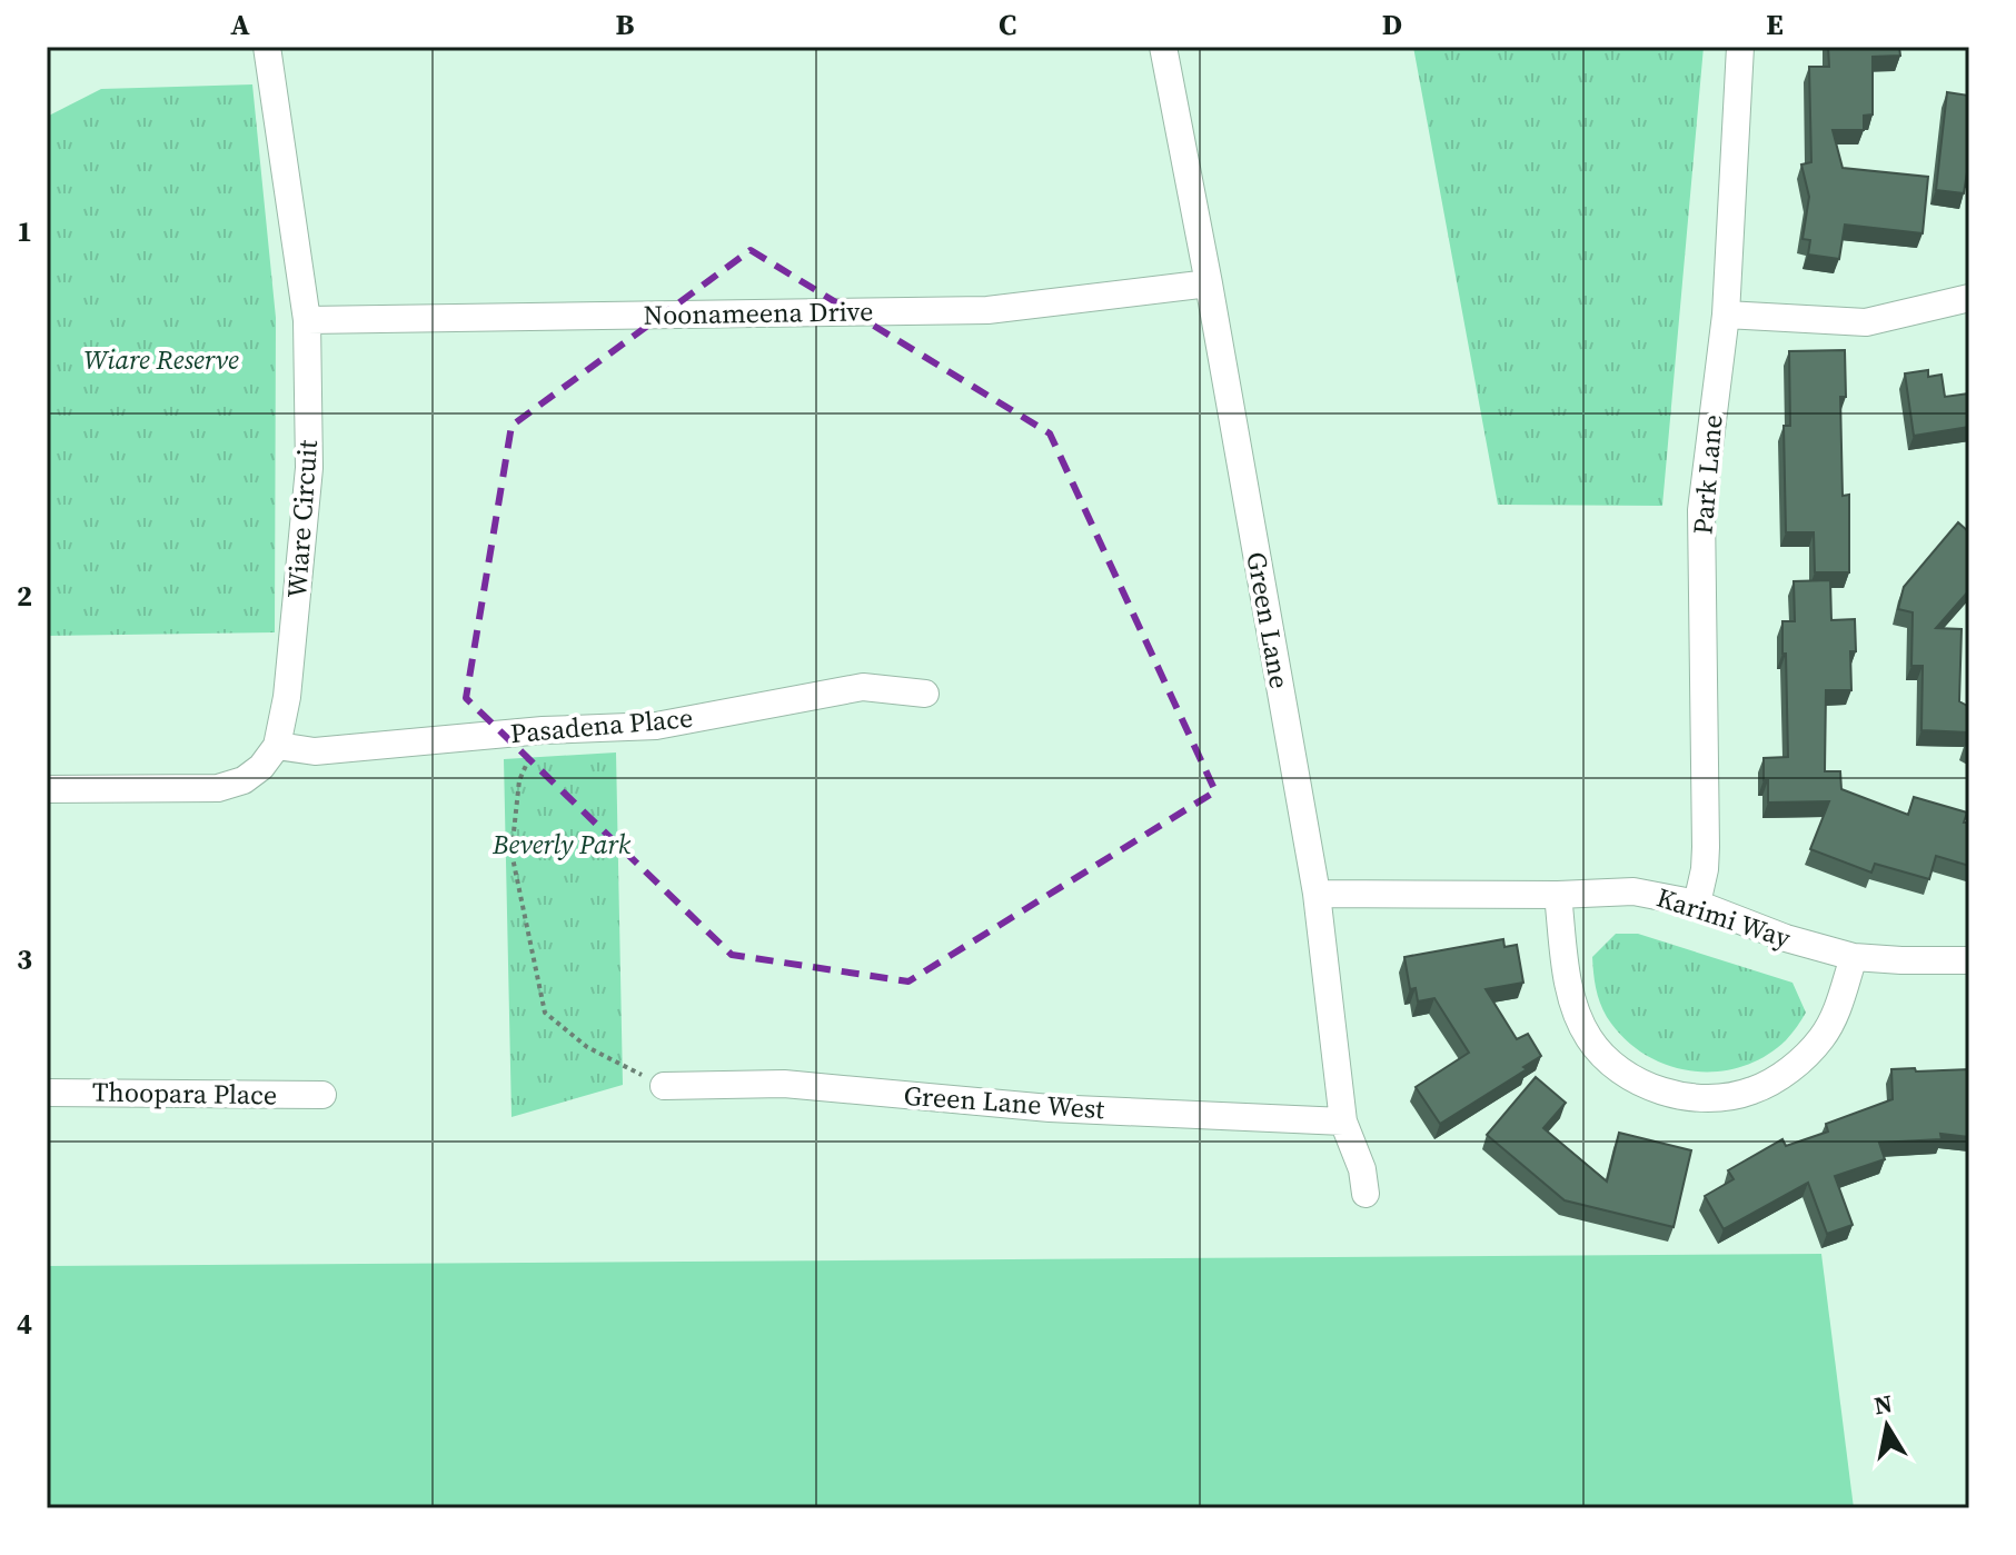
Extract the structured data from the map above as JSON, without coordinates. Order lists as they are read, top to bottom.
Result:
{
  "streets": {
    "street": [
      "Noonameena Drive",
      "Park Lane",
      "Wiare Circuit",
      "Green Lane",
      "Pasadena Place",
      "Karimi Way",
      "Thoopara Place",
      "Green Lane West"
    ]
  },
  "crossings": [
    ["Noonameena Drive", "Wiare Circuit"],
    ["Noonameena Drive", "Green Lane"],
    ["Park Lane", "Karimi Way"],
    ["Wiare Circuit", "Pasadena Place"],
    ["Green Lane", "Karimi Way"],
    ["Green Lane", "Green Lane West"]
  ],
  "parks": ["Wiare Reserve", "Beverly Park"],
  "north": "top",
  "grid": {
    "columns": [
      "A",
      "B",
      "C",
      "D",
      "E"
    ],
    "rows": [
      "1",
      "2",
      "3",
      "4"
    ]
  }
}
